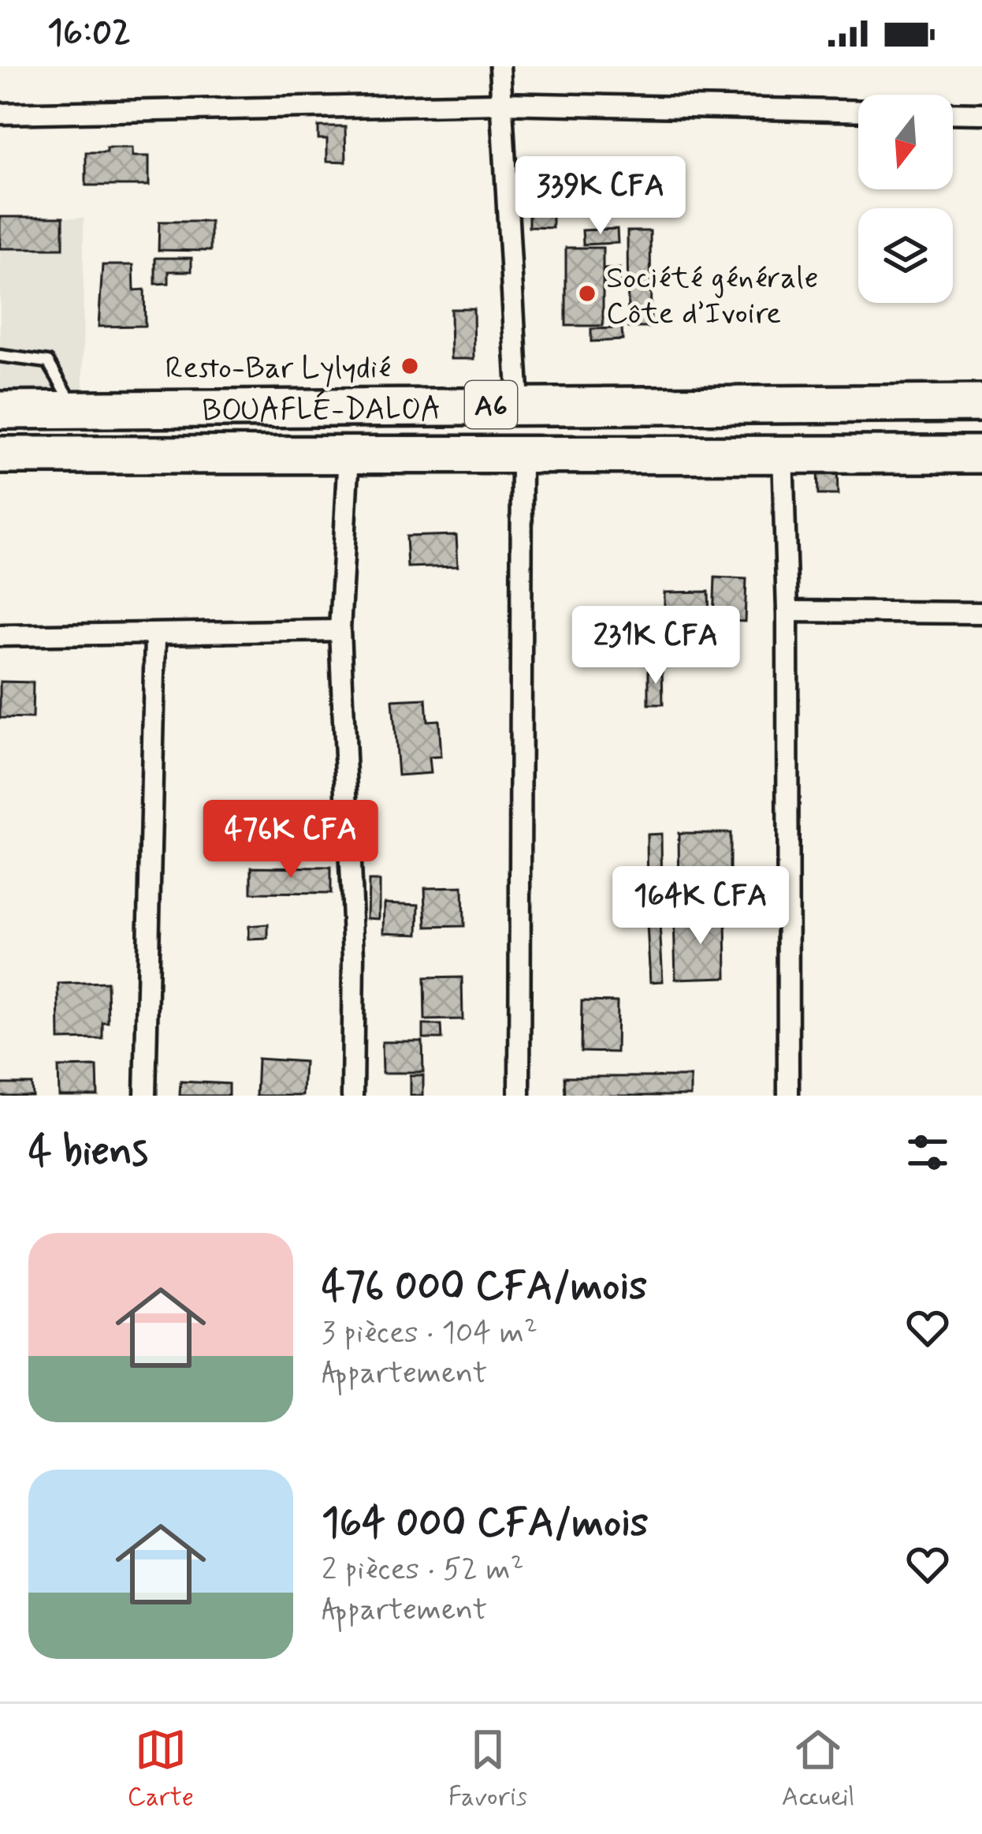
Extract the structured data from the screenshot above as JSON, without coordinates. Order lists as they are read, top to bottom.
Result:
{
  "streets": {
    "highway": ["A6", "BOUAFLÉ-DALOA"]
  },
  "places": ["Société générale Côte d’Ivoire", "Resto-Bar Lylydié"],
  "north": "bottom",
  "page": {
    "status": "16:02",
    "price": [
      "339K CFA",
      "231K CFA",
      "476K CFA",
      "164K CFA"
    ],
    "heading": "4 biens",
    "list": [
      {
        "name": "476 000 CFA/mois",
        "note": "3 pièces · 104 m² · Appartement"
      },
      {
        "name": "164 000 CFA/mois",
        "note": "2 pièces · 52 m² · Appartement"
      }
    ],
    "tabs": ["Carte", "Favoris", "Accueil"]
  }
}
